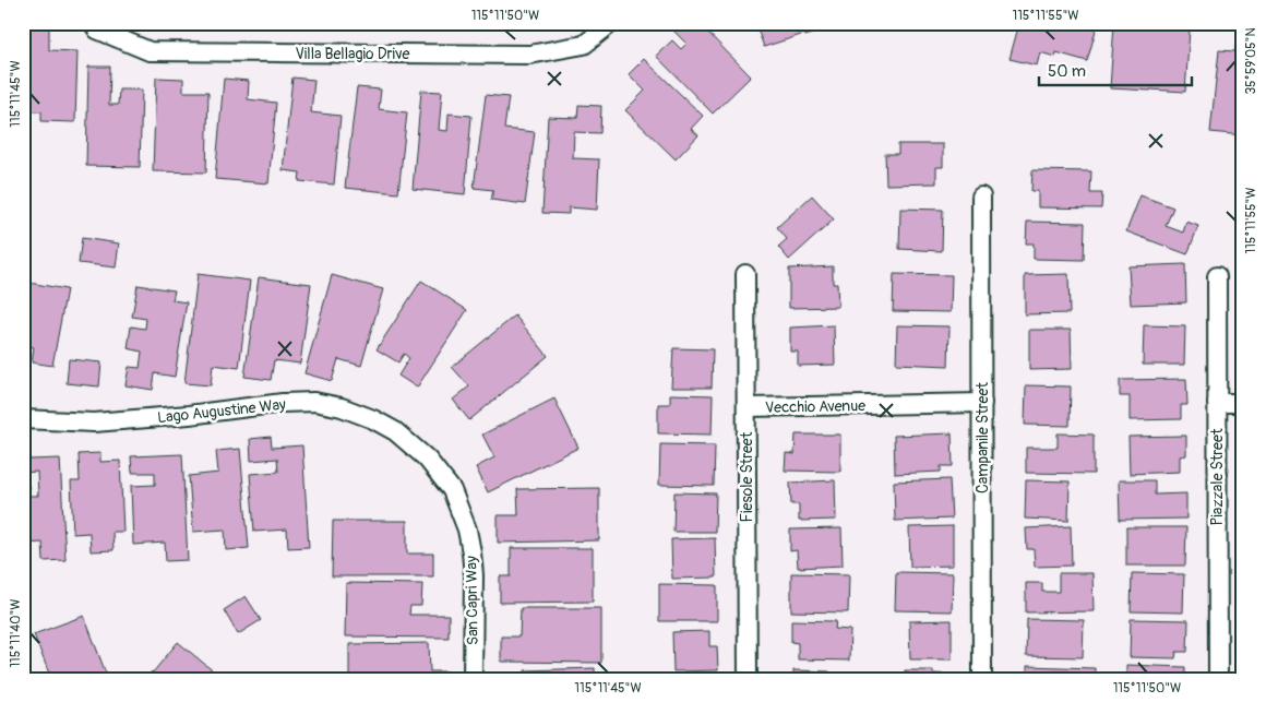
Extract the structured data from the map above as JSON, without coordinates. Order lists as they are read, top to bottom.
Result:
{
  "streets": {
    "street": [
      "Villa Bellagio Drive",
      "Vecchio Avenue",
      "Lago Augustine Way",
      "Campanile Street",
      "Fiesole Street",
      "Piazzale Street",
      "San Capri Way"
    ]
  },
  "crossings": [
    ["Vecchio Avenue", "Campanile Street"],
    ["Vecchio Avenue", "Fiesole Street"],
    ["Lago Augustine Way", "San Capri Way"]
  ],
  "scale_bar": "50 m",
  "coordinates": [
    "115°11'50\"W",
    "115°11'55\"W",
    "35°59'05\"N",
    "115°11'45\"W",
    "115°11'40\"W"
  ]
}
